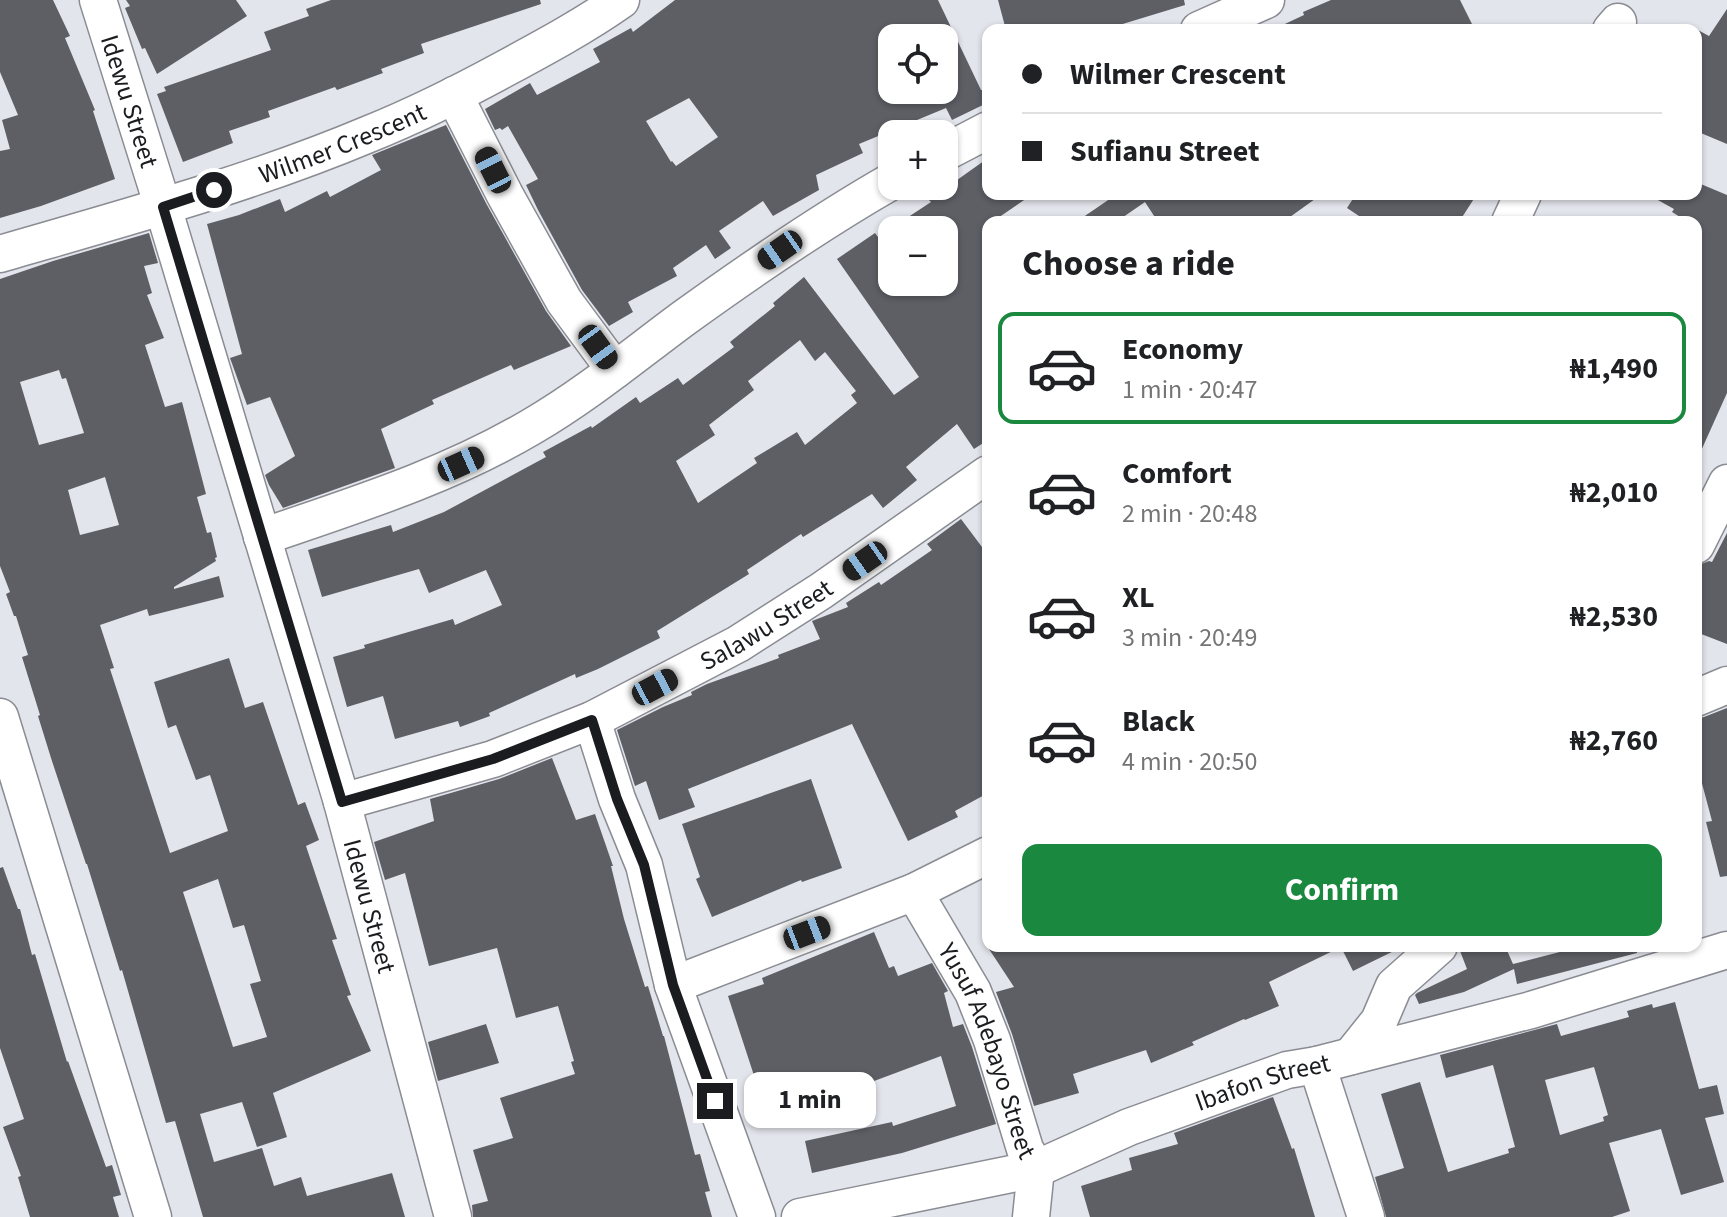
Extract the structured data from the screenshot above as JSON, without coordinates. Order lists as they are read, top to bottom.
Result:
{
  "streets": {
    "street": [
      "Idewu Street",
      "Wilmer Crescent",
      "Salawu Street",
      "Yusuf Adebayo Street",
      "Ibafon Street"
    ]
  },
  "crossings": [
    ["Idewu Street", "Wilmer Crescent"],
    ["Idewu Street", "Salawu Street"],
    ["Yusuf Adebayo Street", "Ibafon Street"]
  ],
  "page": {
    "map_buttons": ["+", "−"],
    "banner": ["Wilmer Crescent", "Sufianu Street"],
    "heading": "Choose a ride",
    "list": [
      {
        "name": "Economy",
        "note": "1 min · 20:47",
        "value": "₦1,490"
      },
      {
        "name": "Comfort",
        "note": "2 min · 20:48",
        "value": "₦2,010"
      },
      {
        "name": "XL",
        "note": "3 min · 20:49",
        "value": "₦2,530"
      },
      {
        "name": "Black",
        "note": "4 min · 20:50",
        "value": "₦2,760"
      }
    ],
    "buttons": "Confirm",
    "bubble": "1 min"
  }
}
